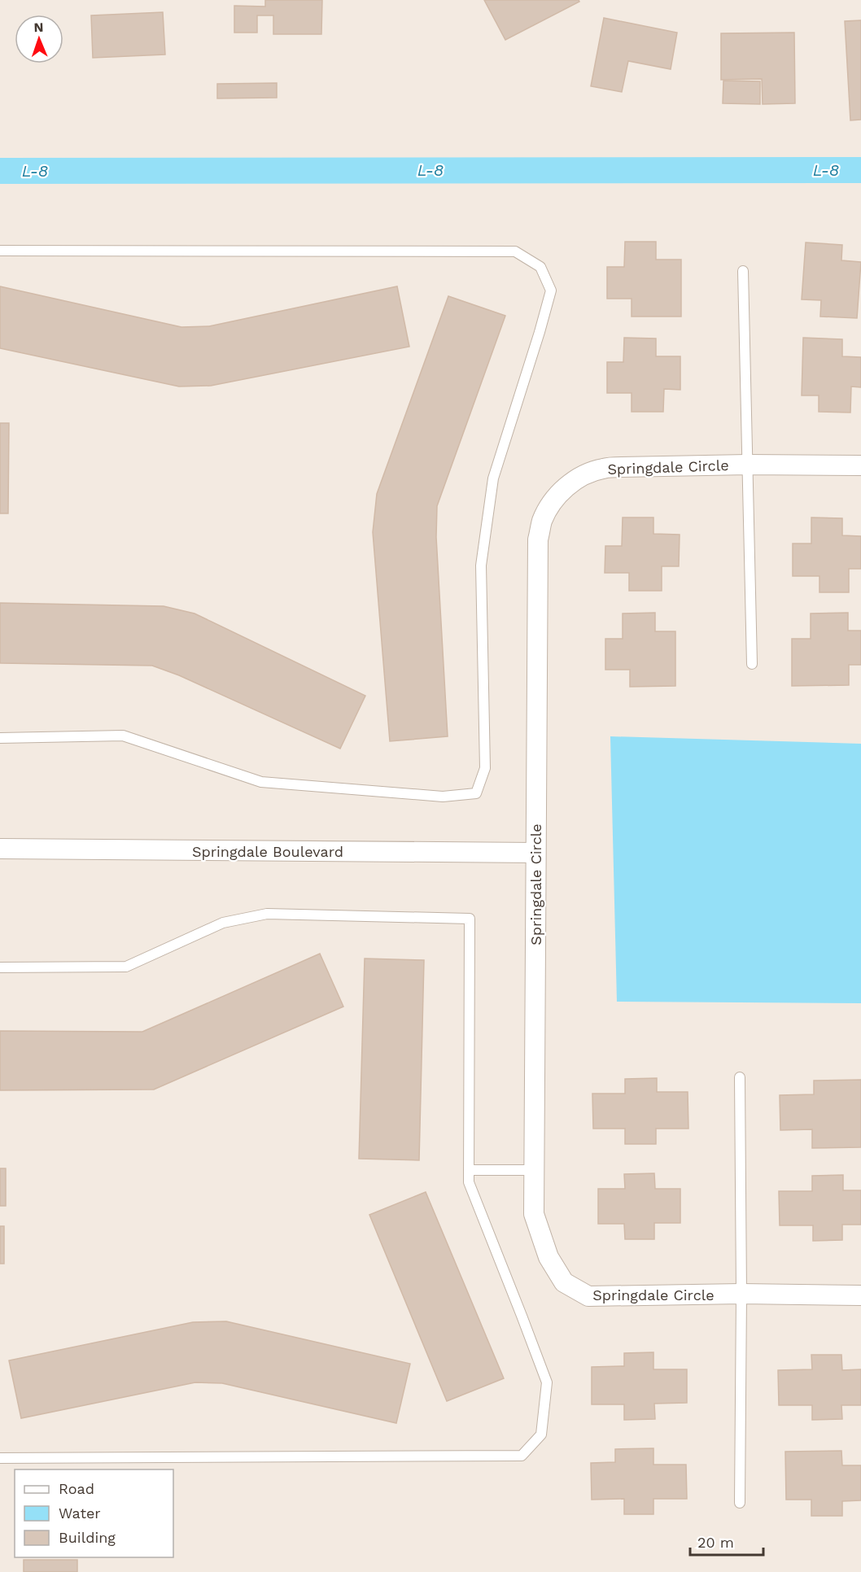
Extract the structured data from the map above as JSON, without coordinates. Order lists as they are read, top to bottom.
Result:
{
  "streets": {
    "street": ["Springdale Circle", "Springdale Boulevard"]
  },
  "crossings": [
    ["Springdale Circle", "Springdale Boulevard"]
  ],
  "water": ["L-8"],
  "legend": ["Road", "Water", "Building"],
  "scale_bar": "20 m",
  "north": "top"
}
